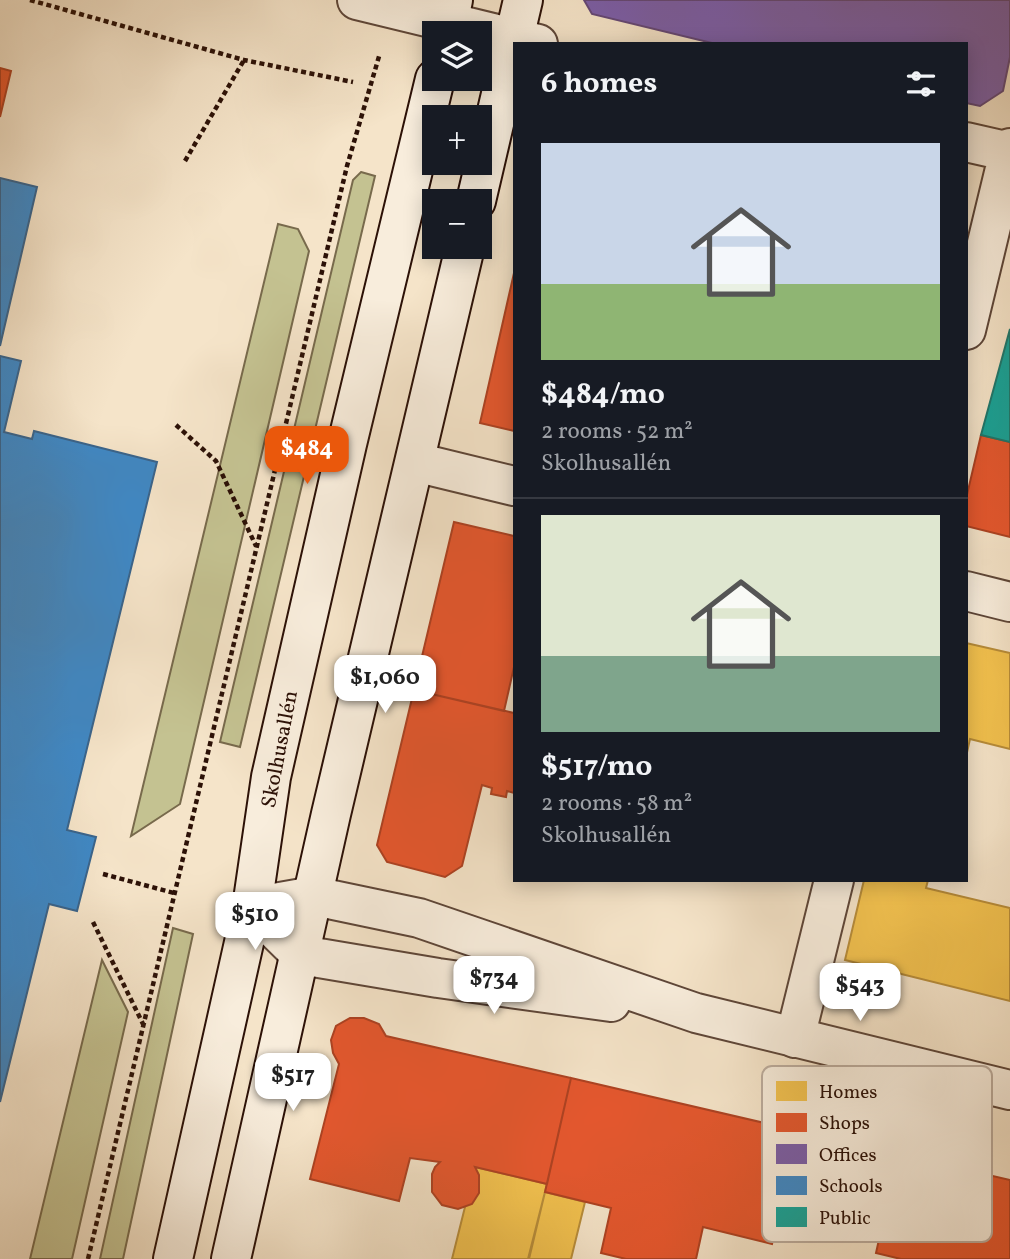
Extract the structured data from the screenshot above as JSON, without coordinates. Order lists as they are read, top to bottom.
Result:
{
  "streets": {
    "main road": ["Skolhusallén"]
  },
  "legend": [
    "Homes",
    "Shops",
    "Offices",
    "Schools",
    "Public"
  ],
  "page": {
    "map_buttons": ["+", "−"],
    "heading": "6 homes",
    "list": [
      {
        "name": "$484/mo",
        "note": "2 rooms · 52 m² · Skolhusallén"
      },
      {
        "name": "$517/mo",
        "note": "2 rooms · 58 m² · Skolhusallén"
      }
    ],
    "price": [
      "$484",
      "$1,060",
      "$510",
      "$734",
      "$543",
      "$517"
    ]
  }
}
